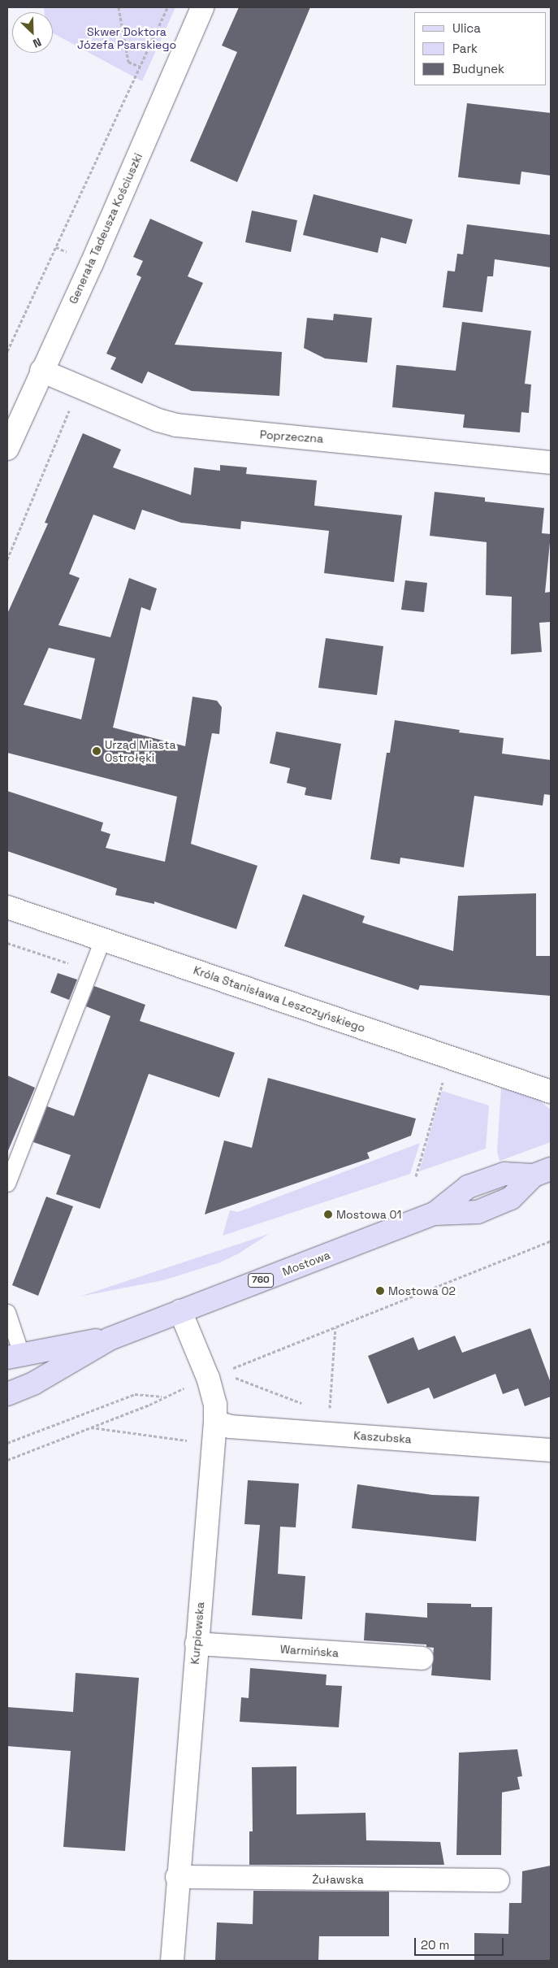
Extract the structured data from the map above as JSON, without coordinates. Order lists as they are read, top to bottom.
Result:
{
  "streets": {
    "main road": ["Mostowa", "760"],
    "street": [
      "Generała Tadeusza Kościuszki",
      "Poprzeczna",
      "Króla Stanisława Leszczyńskiego",
      "Kaszubska",
      "Kurpiowska",
      "Warmińska",
      "Żuławska"
    ]
  },
  "crossings": [
    ["Generała Tadeusza Kościuszki", "Poprzeczna"],
    ["Mostowa", "Kurpiowska"],
    ["Kaszubska", "Kurpiowska"],
    ["Kurpiowska", "Warmińska"],
    ["Kurpiowska", "Żuławska"]
  ],
  "parks": ["Skwer Doktora Józefa Psarskiego"],
  "places": ["Urząd Miasta Ostrołęki", "Mostowa 01", "Mostowa 02"],
  "legend": ["Ulica", "Park", "Budynek"],
  "scale_bar": "20 m",
  "north": "bottom right"
}
